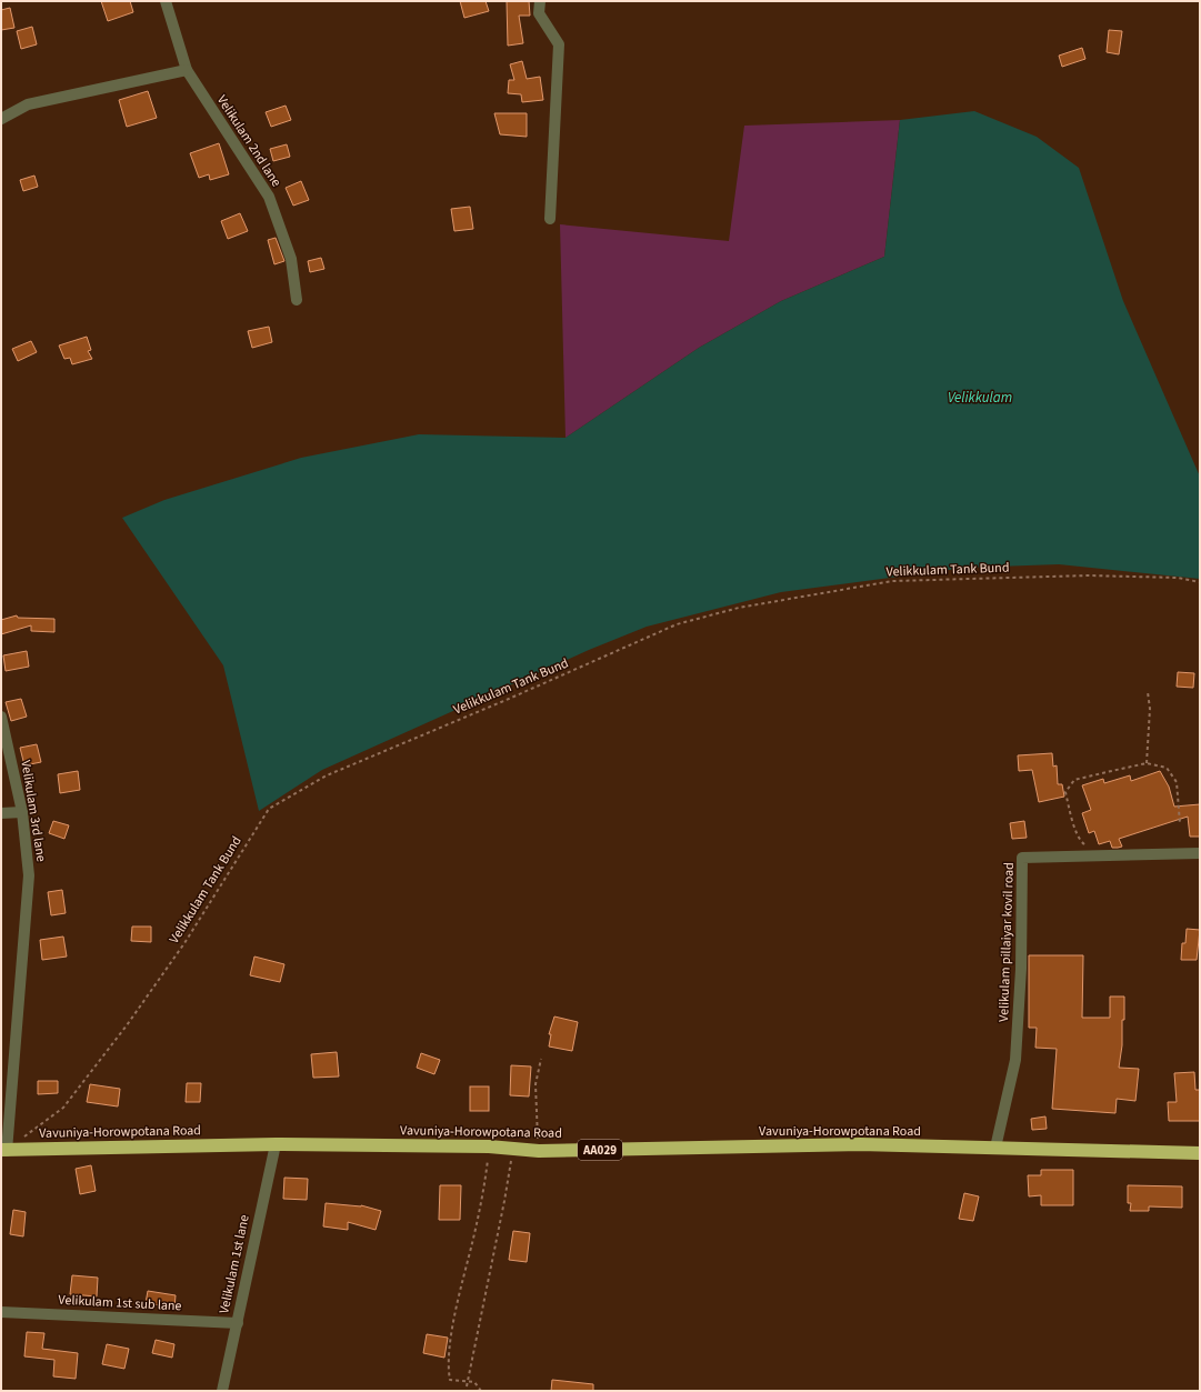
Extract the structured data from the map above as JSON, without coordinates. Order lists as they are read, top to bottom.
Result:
{
  "streets": {
    "highway": ["Vavuniya-Horowpotana Road", "AA029"],
    "street": [
      "Velikulam 2nd lane",
      "Velikulam 3rd lane",
      "Velikulam pillaiyar kovil road",
      "Velikulam 1st lane",
      "Velikulam 1st sub lane"
    ],
    "path": ["Velikkulam Tank Bund"]
  },
  "crossings": [
    ["Velikkulam Tank Bund", "Velikulam 3rd lane"],
    ["Velikkulam Tank Bund", "Vavuniya-Horowpotana Road"],
    ["Velikulam 3rd lane", "Vavuniya-Horowpotana Road"],
    ["Velikulam pillaiyar kovil road", "Vavuniya-Horowpotana Road"],
    ["Vavuniya-Horowpotana Road", "Velikulam 1st lane"],
    ["Velikulam 1st lane", "Velikulam 1st sub lane"]
  ],
  "water": ["Velikkulam"]
}
